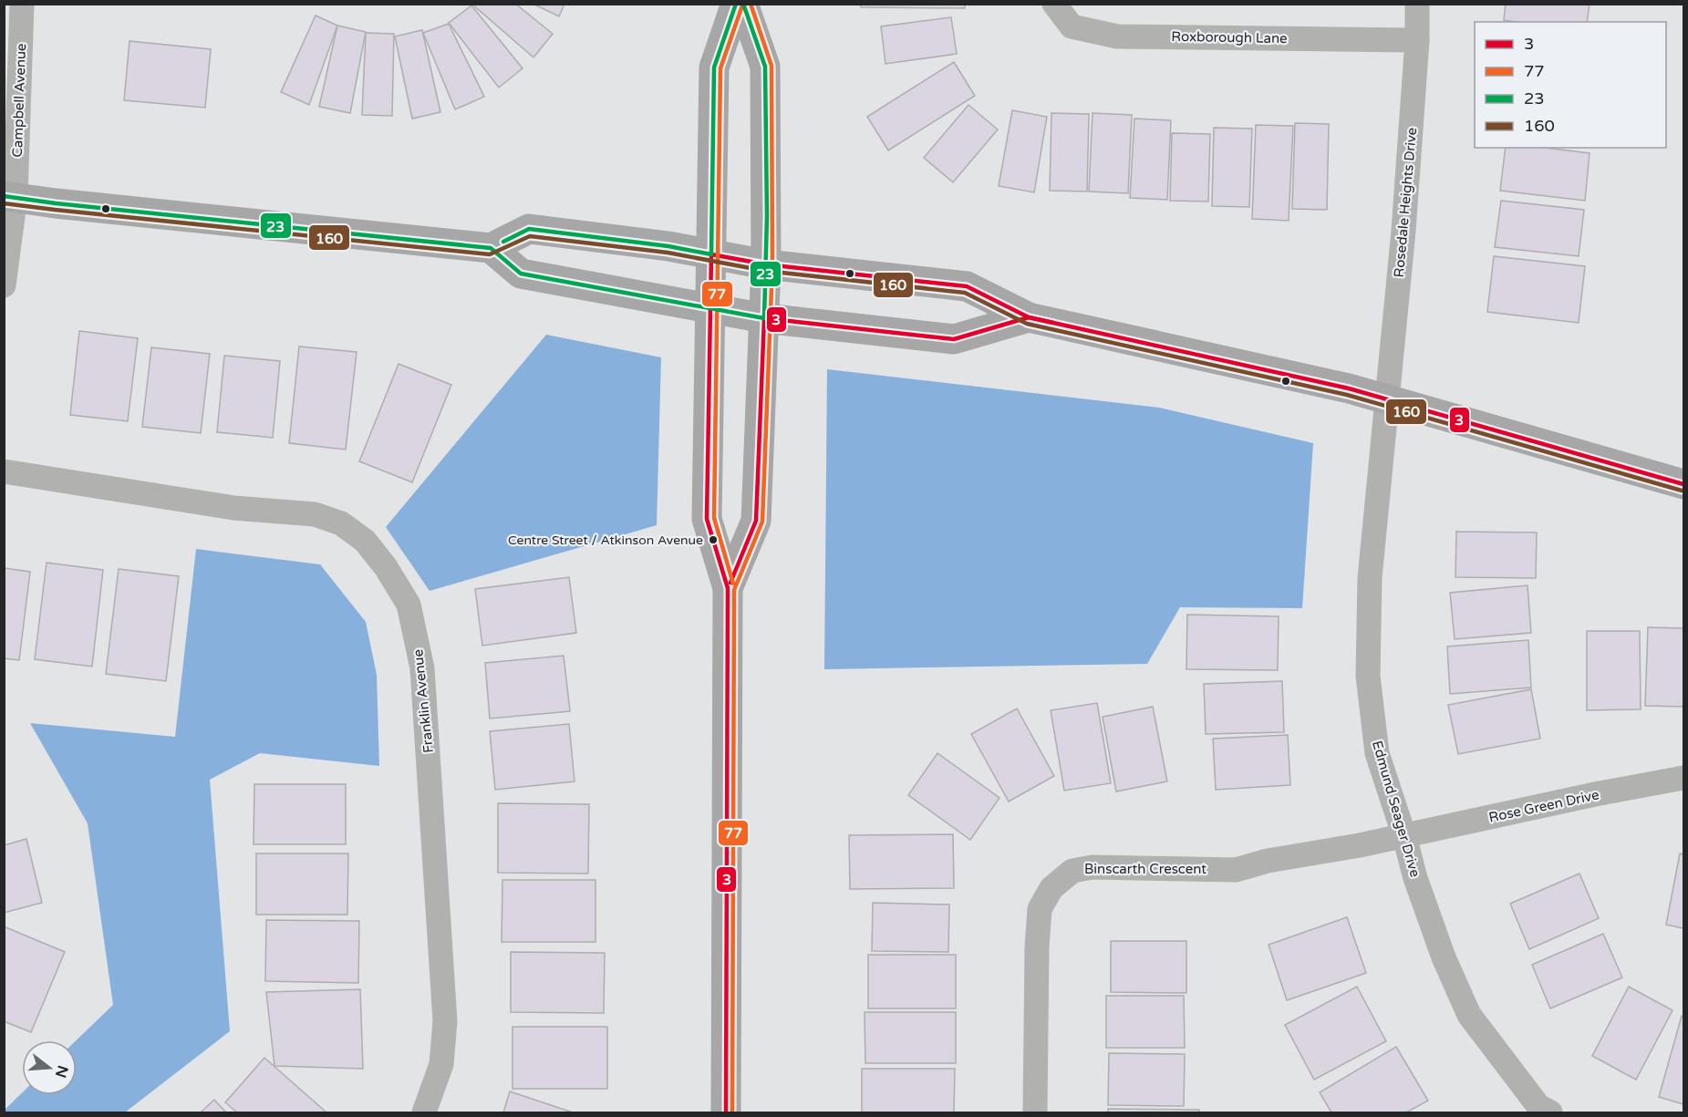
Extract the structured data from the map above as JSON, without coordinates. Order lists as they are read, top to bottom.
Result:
{
  "streets": {
    "street": [
      "Roxborough Lane",
      "Campbell Avenue",
      "Rosedale Heights Drive",
      "Franklin Avenue",
      "Rose Green Drive",
      "Edmund Seager Drive",
      "Binscarth Crescent"
    ]
  },
  "crossings": [
    ["Roxborough Lane", "Rosedale Heights Drive"],
    ["Rosedale Heights Drive", "Edmund Seager Drive"],
    ["Rose Green Drive", "Edmund Seager Drive"],
    ["Rose Green Drive", "Binscarth Crescent"],
    ["Edmund Seager Drive", "Binscarth Crescent"]
  ],
  "places": ["Centre Street / Atkinson Avenue"],
  "lines": [
    "transit line 77",
    "transit line 23",
    "transit line 160",
    "transit line 3"
  ],
  "legend": [
    "3",
    "77",
    "23",
    "160"
  ],
  "north": "right"
}
